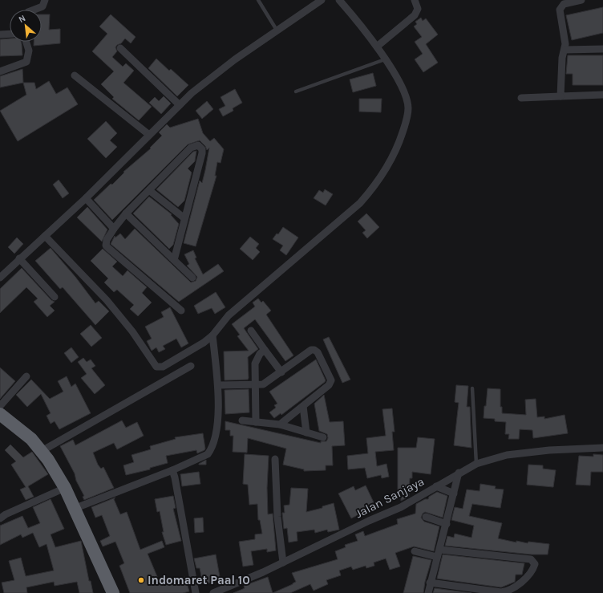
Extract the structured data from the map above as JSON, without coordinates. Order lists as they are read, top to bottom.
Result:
{
  "streets": {
    "street": ["Jalan Sanjaya"]
  },
  "places": ["Indomaret Paal 10"],
  "north": "top left"
}
